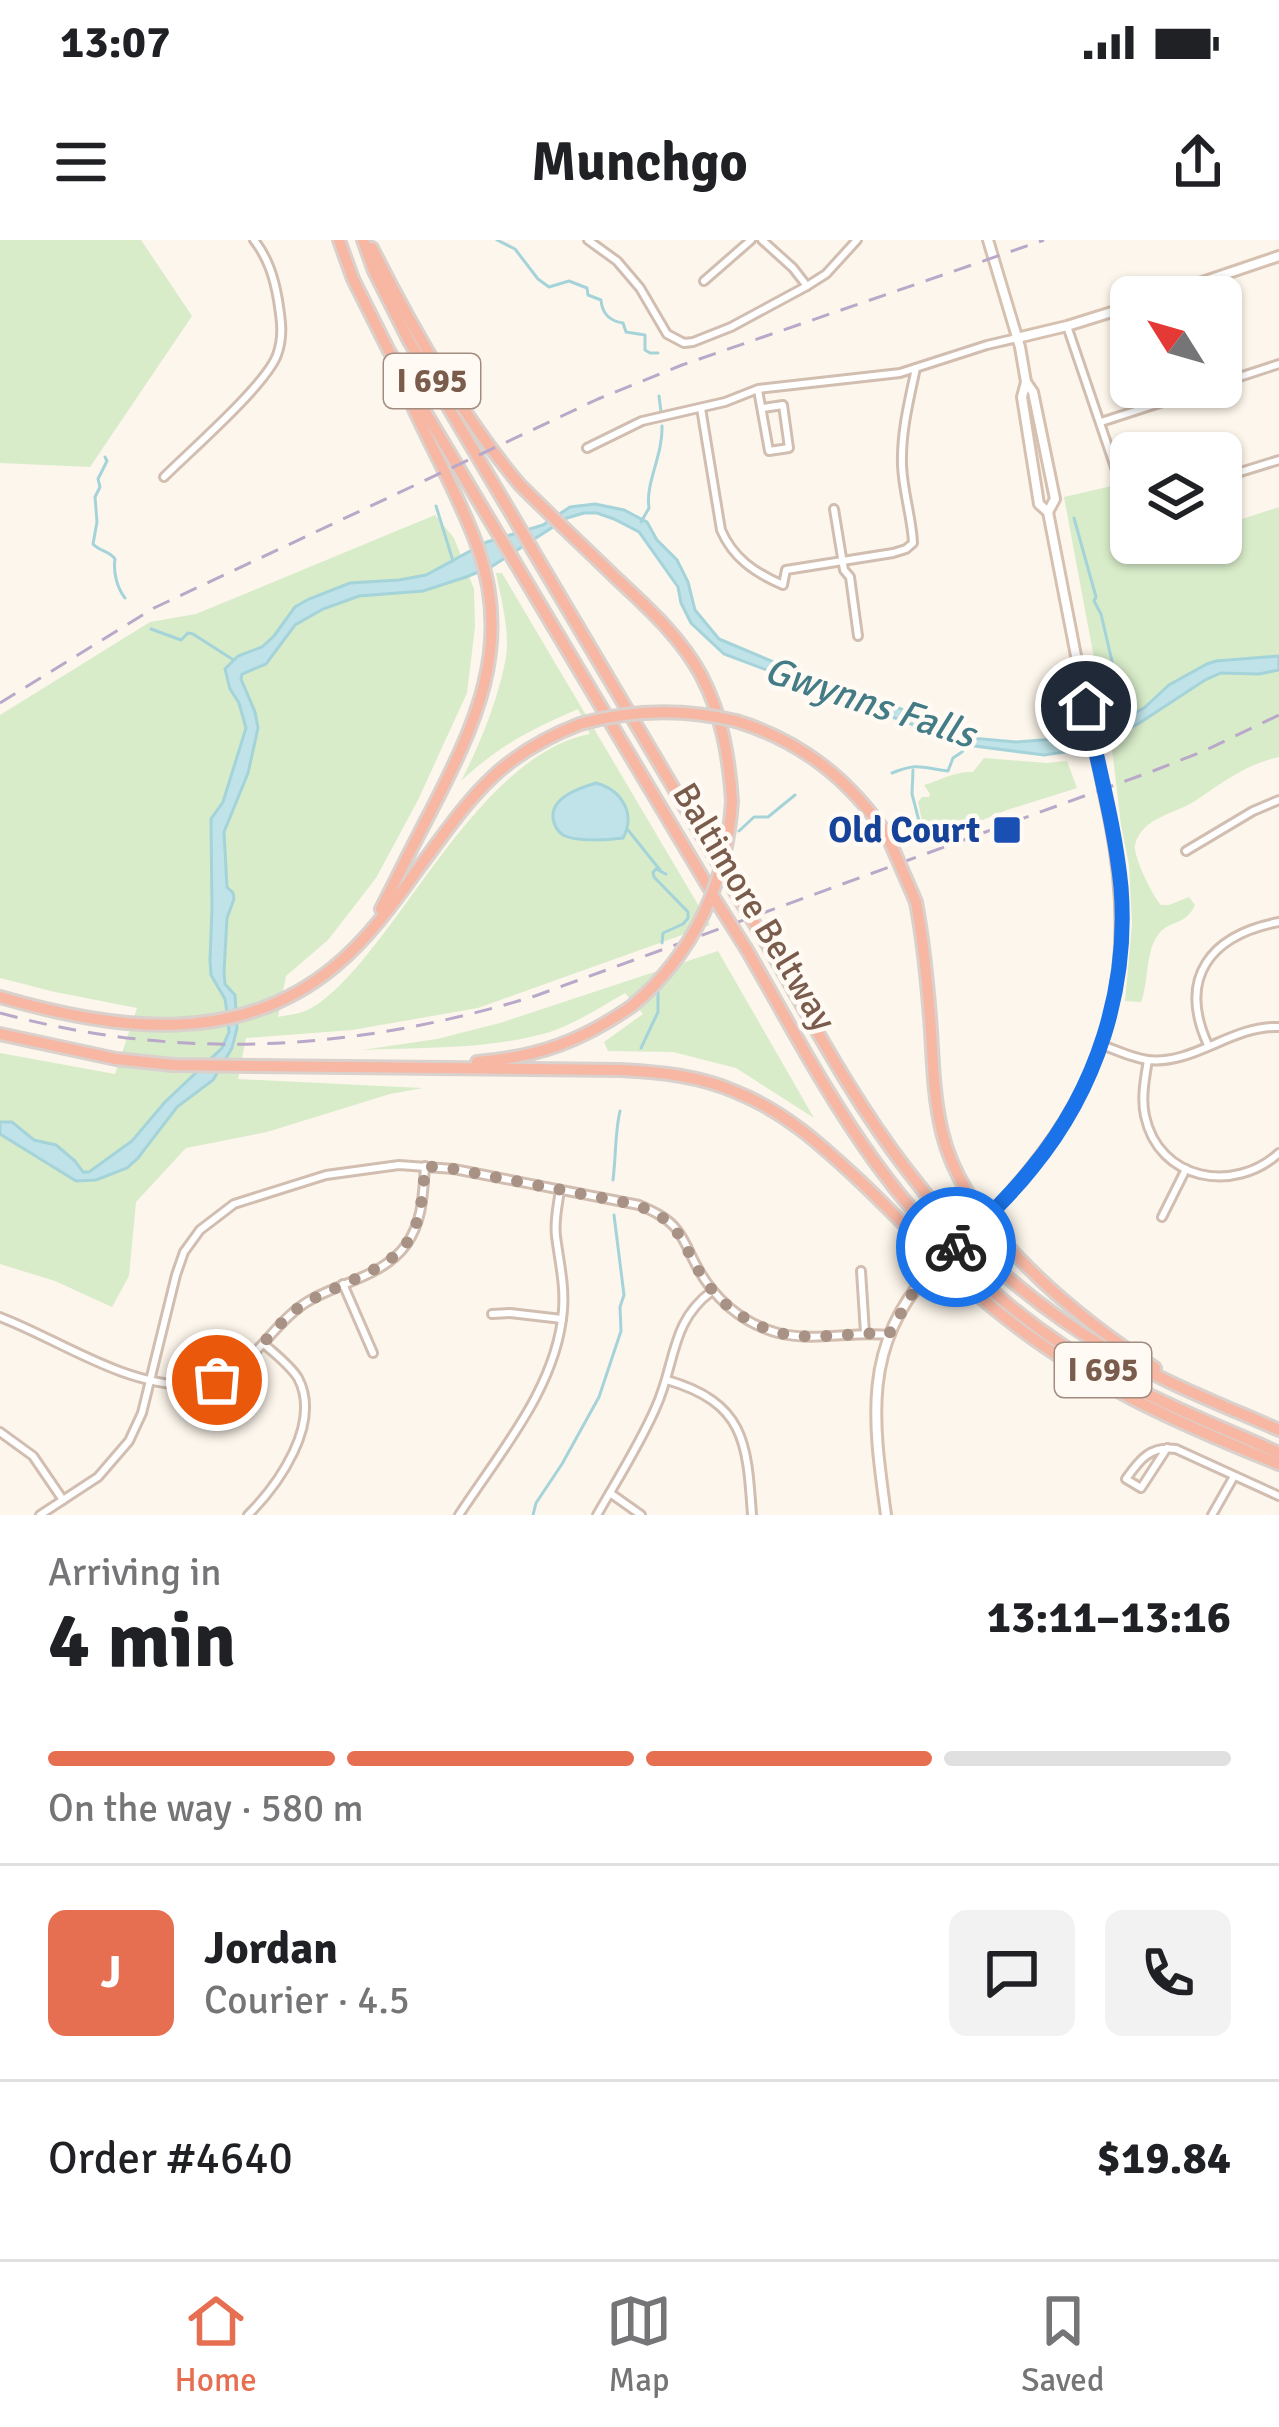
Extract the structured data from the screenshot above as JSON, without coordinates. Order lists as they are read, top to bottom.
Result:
{
  "streets": {
    "highway": ["I 695", "Baltimore Beltway"]
  },
  "water": ["Gwynns Falls"],
  "places": {
    "transit": ["Old Court"]
  },
  "north": "top left",
  "page": {
    "status": "13:07",
    "header": "Munchgo",
    "heading": ["4 min", "Arriving in", "13:11–13:16"],
    "panel": [
      "Jordan",
      "Courier · 4.5",
      "Order #4640",
      "$19.84"
    ],
    "bar": "On the way · 580 m",
    "round": "J",
    "tabs": ["Home", "Map", "Saved"]
  }
}
